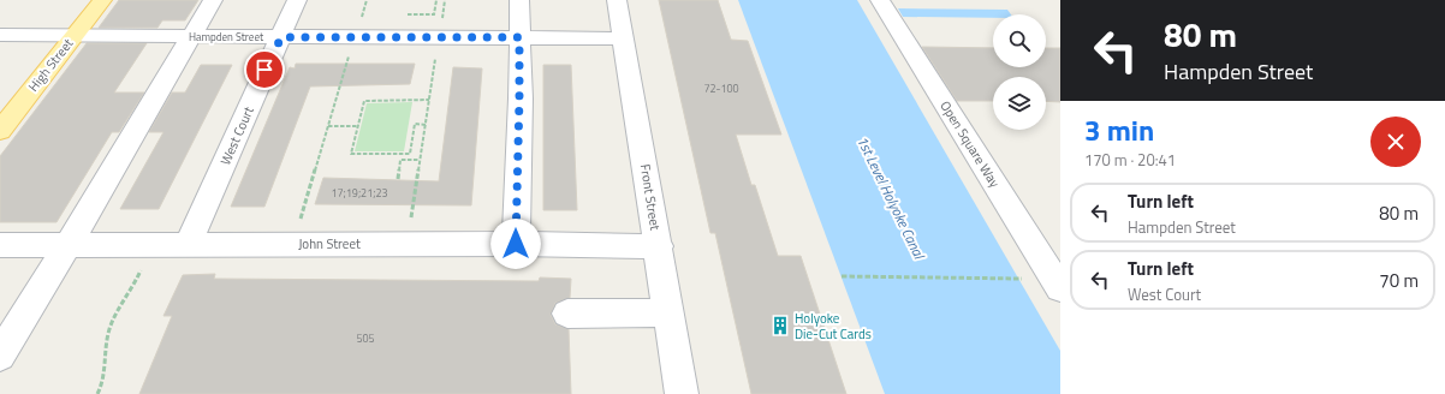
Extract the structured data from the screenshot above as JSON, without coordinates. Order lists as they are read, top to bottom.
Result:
{
  "streets": {
    "main road": ["High Street"],
    "street": [
      "Hampden Street",
      "West Court",
      "Open Square Way",
      "Front Street",
      "John Street"
    ]
  },
  "crossings": [
    ["Hampden Street", "High Street"],
    ["Hampden Street", "West Court"],
    ["Hampden Street", "Front Street"],
    ["West Court", "John Street"],
    ["Front Street", "John Street"]
  ],
  "water": ["1st Level Holyoke Canal"],
  "places": {
    "building": ["Holyoke Die-Cut Cards"]
  },
  "house_numbers": ["72-100", "17;19;21;23", "505"],
  "page": {
    "turn": ["80 m", "Hampden Street"],
    "heading": ["3 min", "170 m · 20:41"],
    "list": [
      {
        "name": "Turn left",
        "note": "Hampden Street",
        "value": "80 m"
      },
      {
        "name": "Turn left",
        "note": "West Court",
        "value": "70 m"
      }
    ]
  }
}
